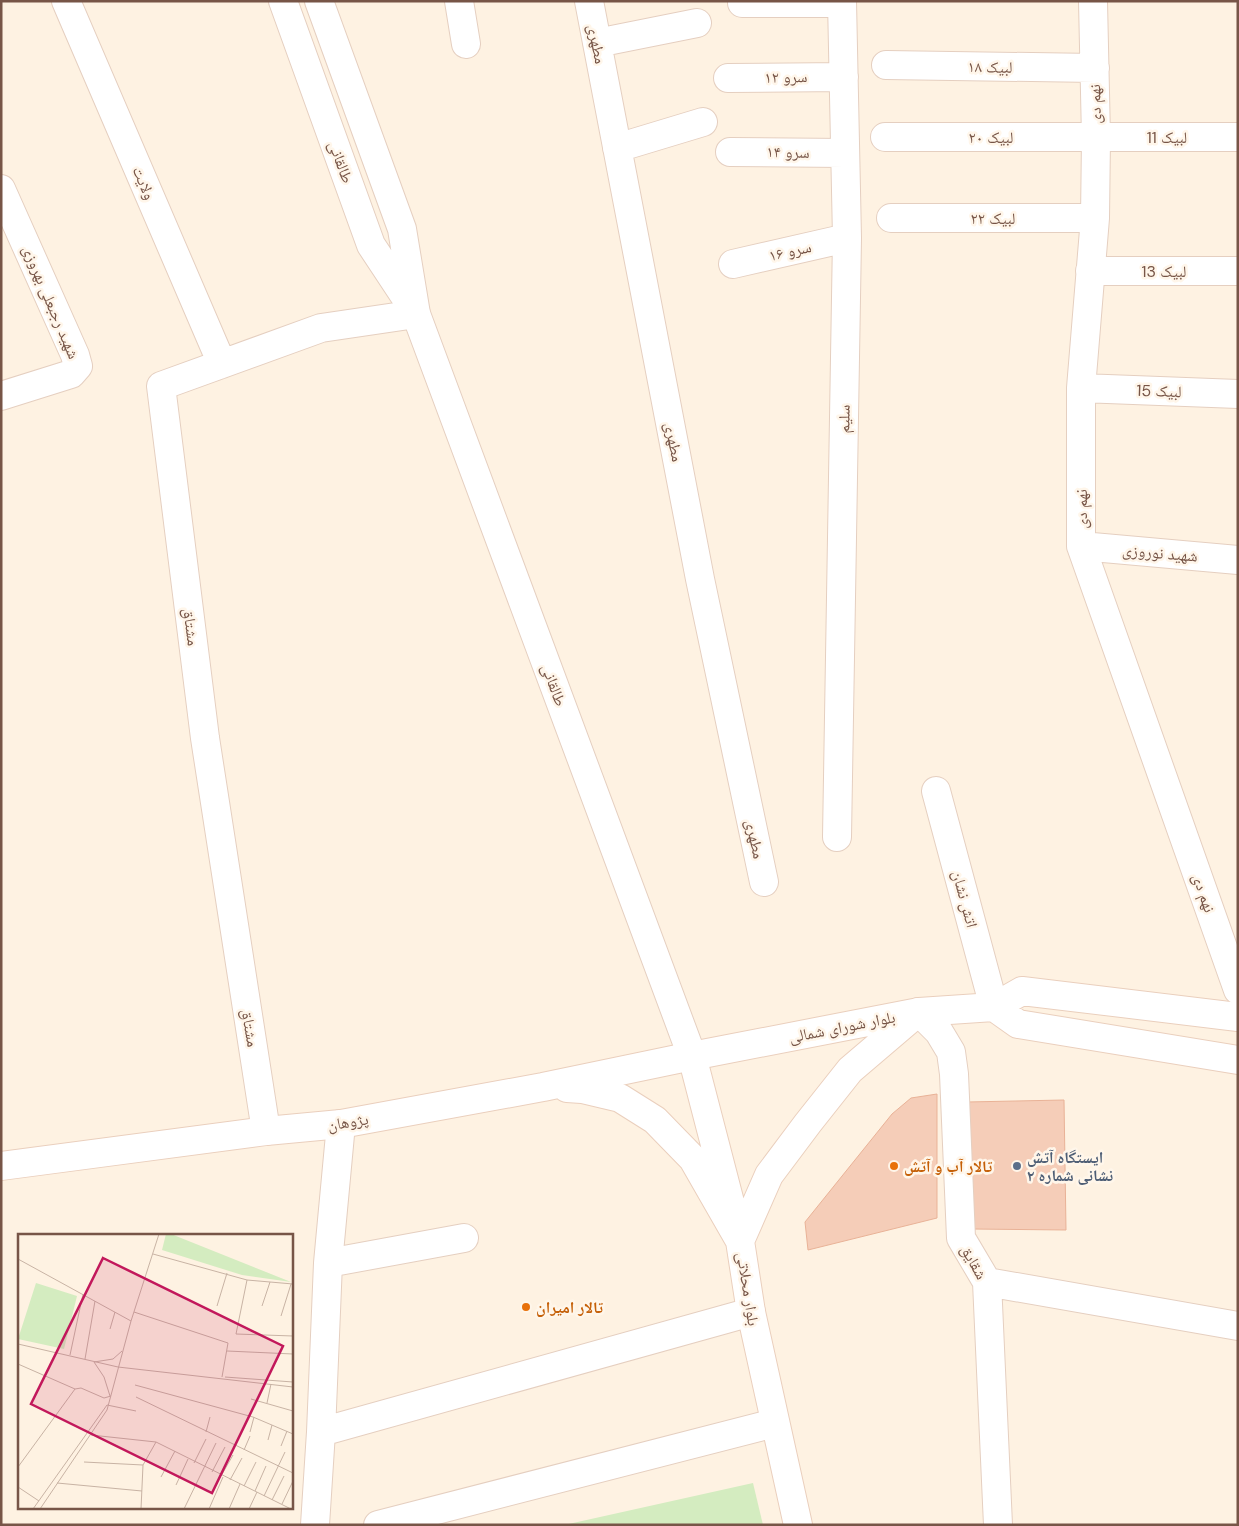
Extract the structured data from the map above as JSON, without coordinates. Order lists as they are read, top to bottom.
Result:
{
  "streets": {
    "street": [
      "مطهری",
      "لبیک ۱۸",
      "سرو ۱۲",
      "نهم دی",
      "لبیک ۲۰",
      "لبیک 11",
      "سرو ۱۴",
      "طالقانی",
      "ولایت",
      "لبیک ۲۲",
      "سرو ۱۶",
      "لبیک 13",
      "شهید رجبعلی بهروزی",
      "لبیک 15",
      "سلیم",
      "شهید نوروزی",
      "مشتاق",
      "اتش نشان",
      "بلوار شورای شمالی",
      "پژوهان",
      "شقایق",
      "بلوار محلاتی"
    ]
  },
  "crossings": [
    ["لبیک ۱۸", "نهم دی"],
    ["سرو ۱۲", "سلیم"],
    ["نهم دی", "لبیک ۲۰"],
    ["نهم دی", "لبیک 11"],
    ["نهم دی", "لبیک ۲۲"],
    ["نهم دی", "لبیک 13"],
    ["نهم دی", "لبیک 15"],
    ["نهم دی", "شهید نوروزی"],
    ["لبیک ۲۰", "لبیک 11"],
    ["سرو ۱۴", "سلیم"],
    ["طالقانی", "مشتاق"],
    ["طالقانی", "بلوار شورای شمالی"],
    ["طالقانی", "پژوهان"],
    ["طالقانی", "بلوار محلاتی"],
    ["ولایت", "مشتاق"],
    ["سرو ۱۶", "سلیم"],
    ["مشتاق", "پژوهان"],
    ["اتش نشان", "بلوار شورای شمالی"],
    ["بلوار شورای شمالی", "پژوهان"],
    ["بلوار شورای شمالی", "شقایق"],
    ["بلوار شورای شمالی", "بلوار محلاتی"],
    ["پژوهان", "بلوار محلاتی"]
  ],
  "places": ["تالار آب و آتش", "ایستگاه آتش نشانی شماره ۲", "تالار امیران"]
}
